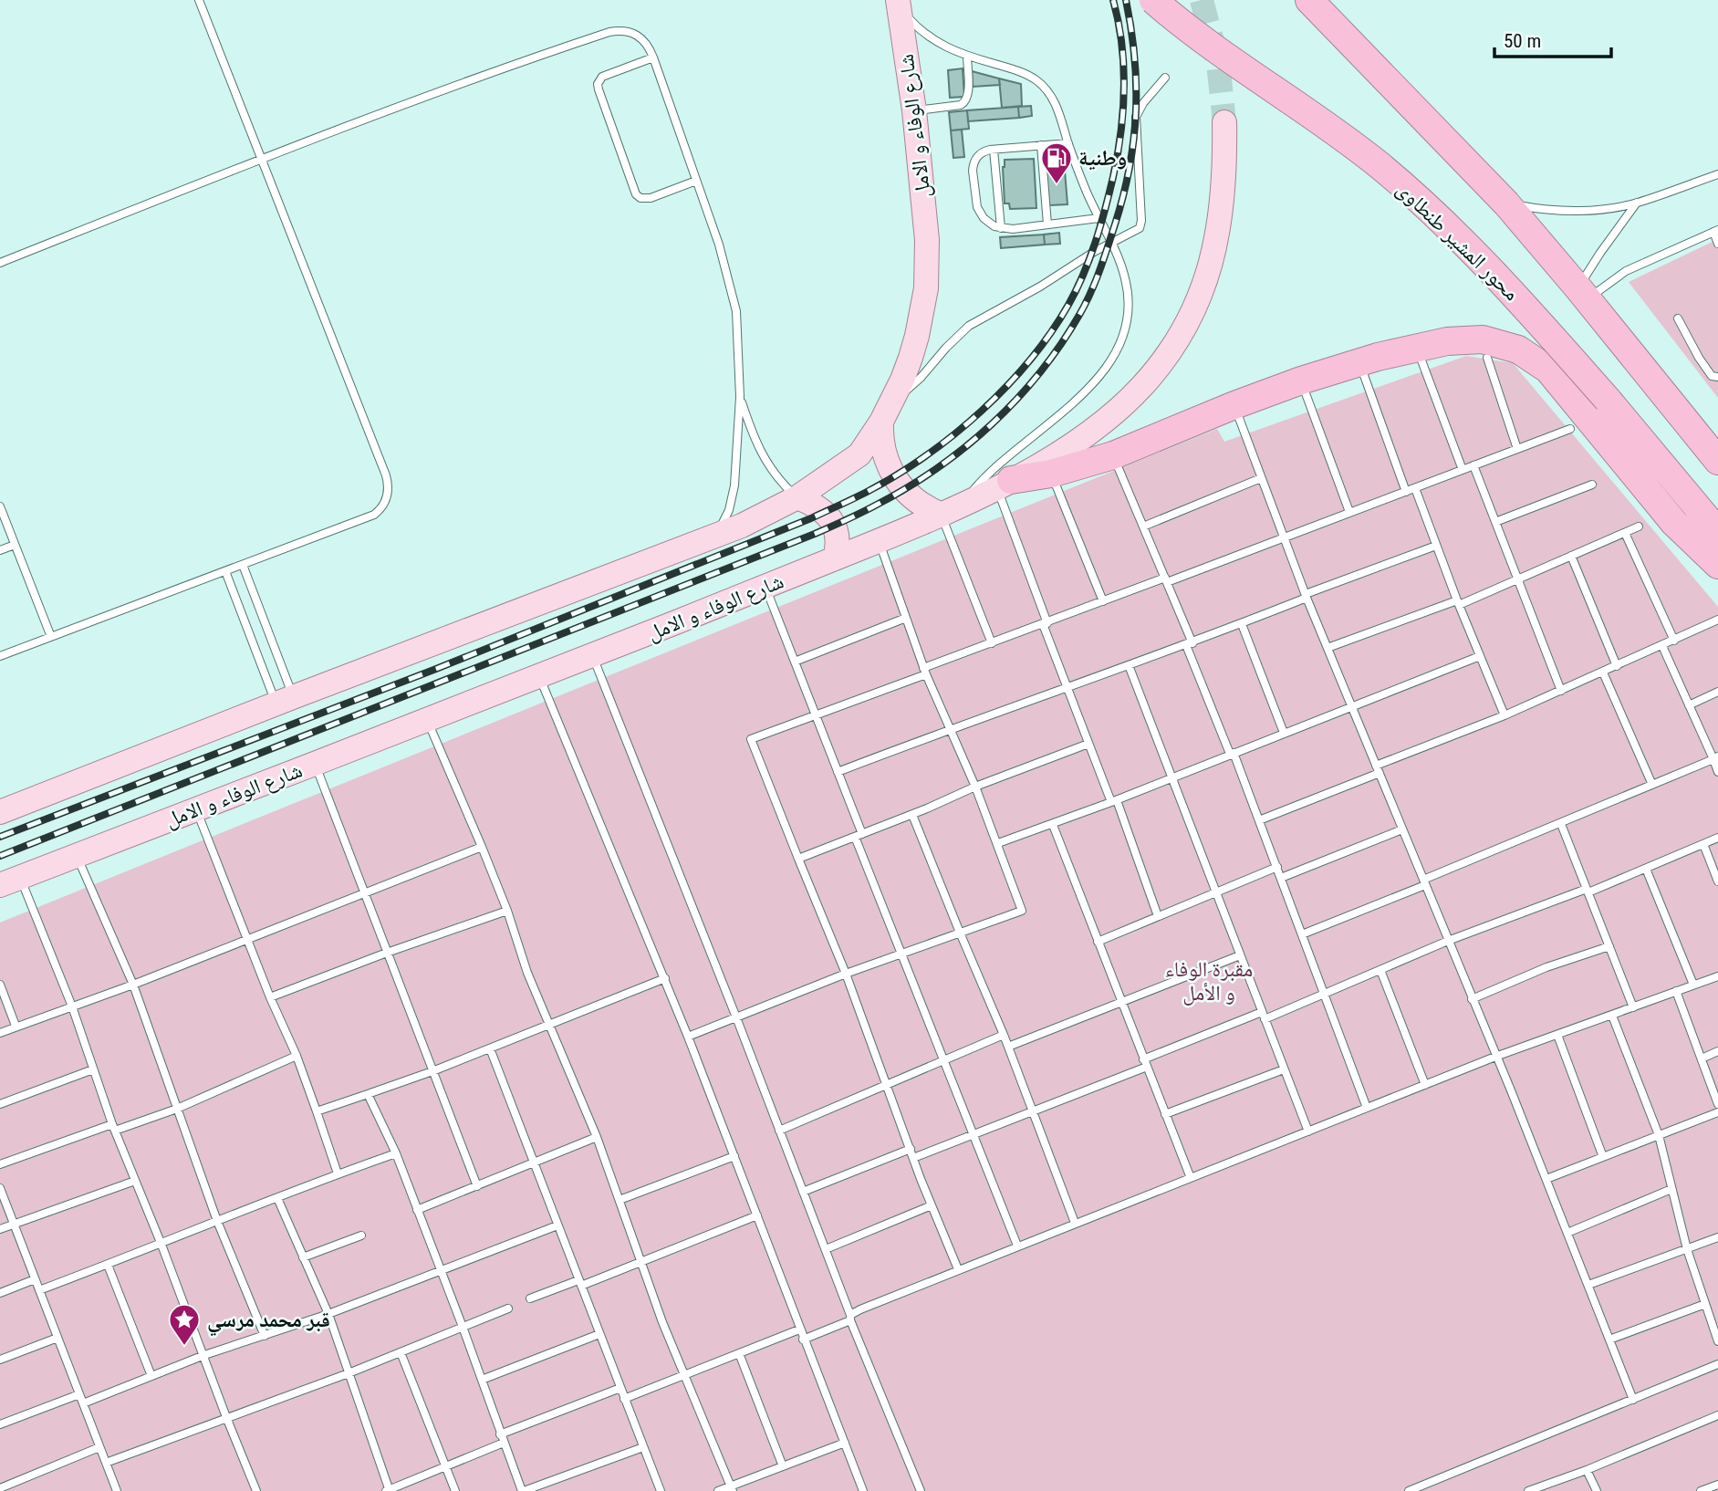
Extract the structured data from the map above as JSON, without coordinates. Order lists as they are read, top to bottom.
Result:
{
  "streets": {
    "highway": ["محور المشير طنطاوى"],
    "main road": ["شارع الوفاء و الامل"]
  },
  "parks": ["مقبرة الوفاء و الأمل"],
  "places": {
    "fuel station": ["وطنية"],
    "place": ["قبر محمد مرسي"]
  },
  "scale_bar": "50 m"
}
